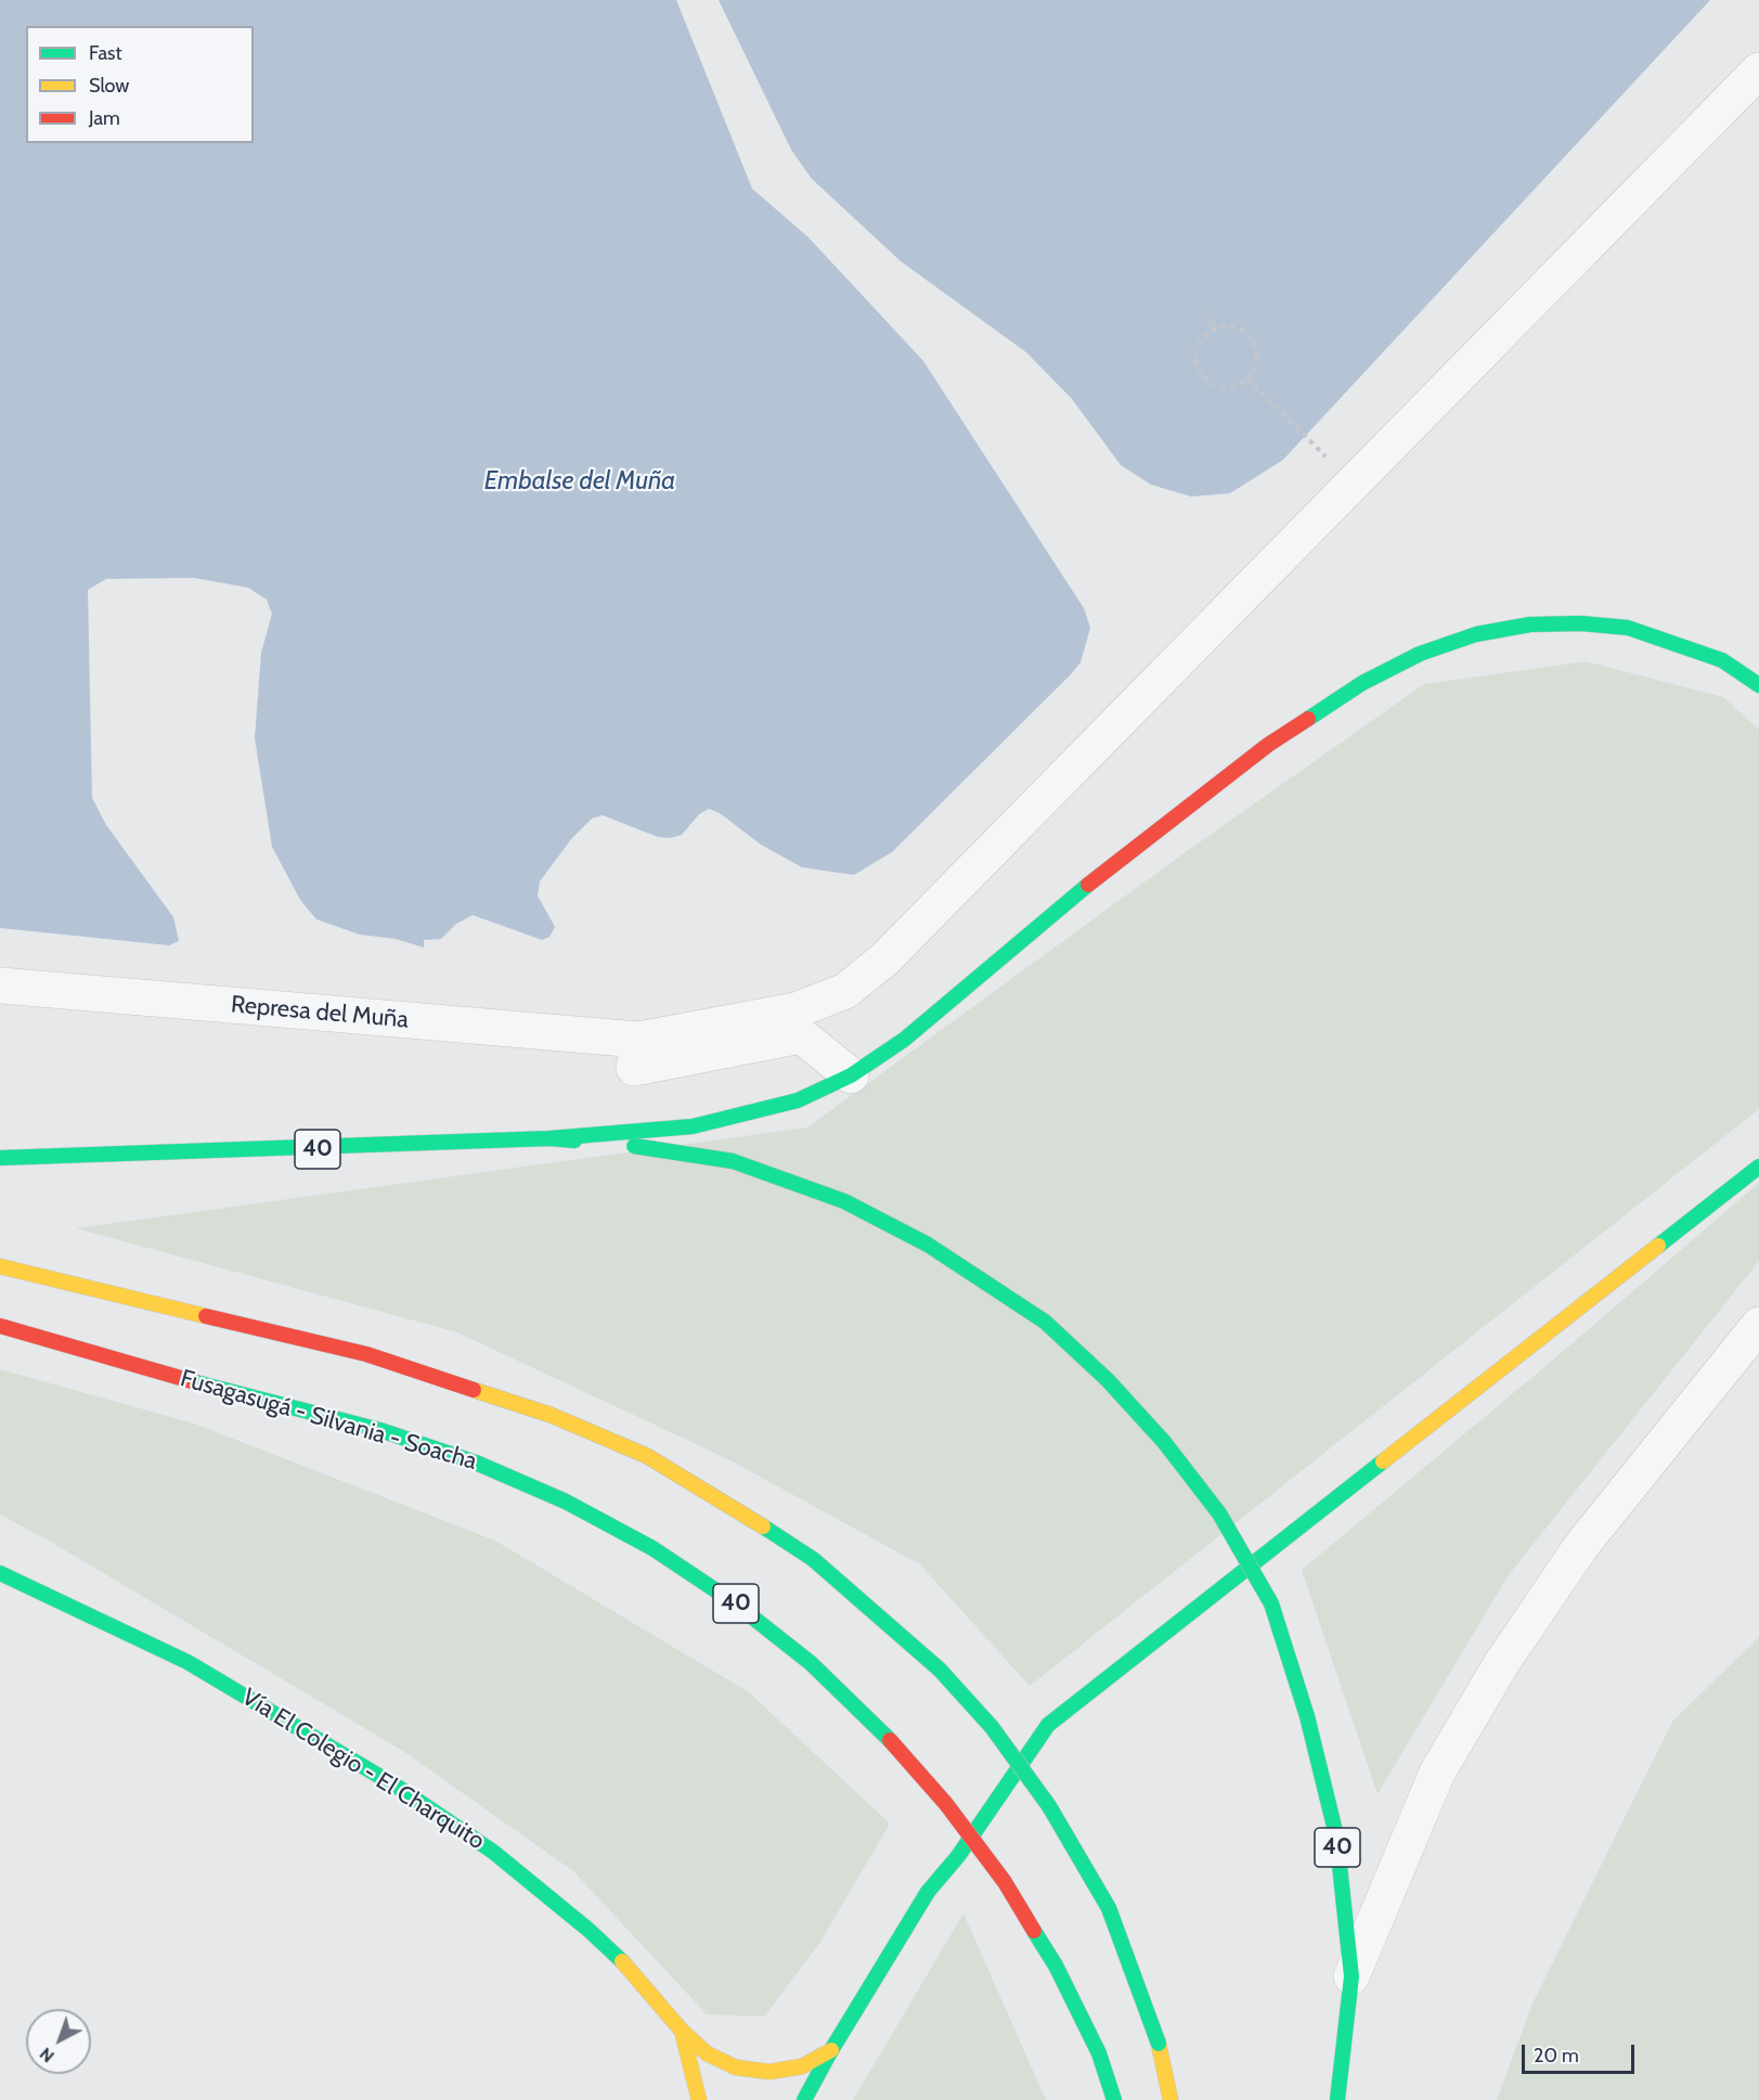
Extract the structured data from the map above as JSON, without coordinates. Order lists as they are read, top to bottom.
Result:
{
  "streets": {
    "main road": ["40", "Fusagasugá - Silvania - Soacha", "Vía El Colegio - El Charquito"],
    "street": ["Represa del Muña"]
  },
  "water": ["Embalse del Muña"],
  "legend": ["Fast", "Slow", "Jam"],
  "scale_bar": "20 m",
  "north": "bottom left"
}
